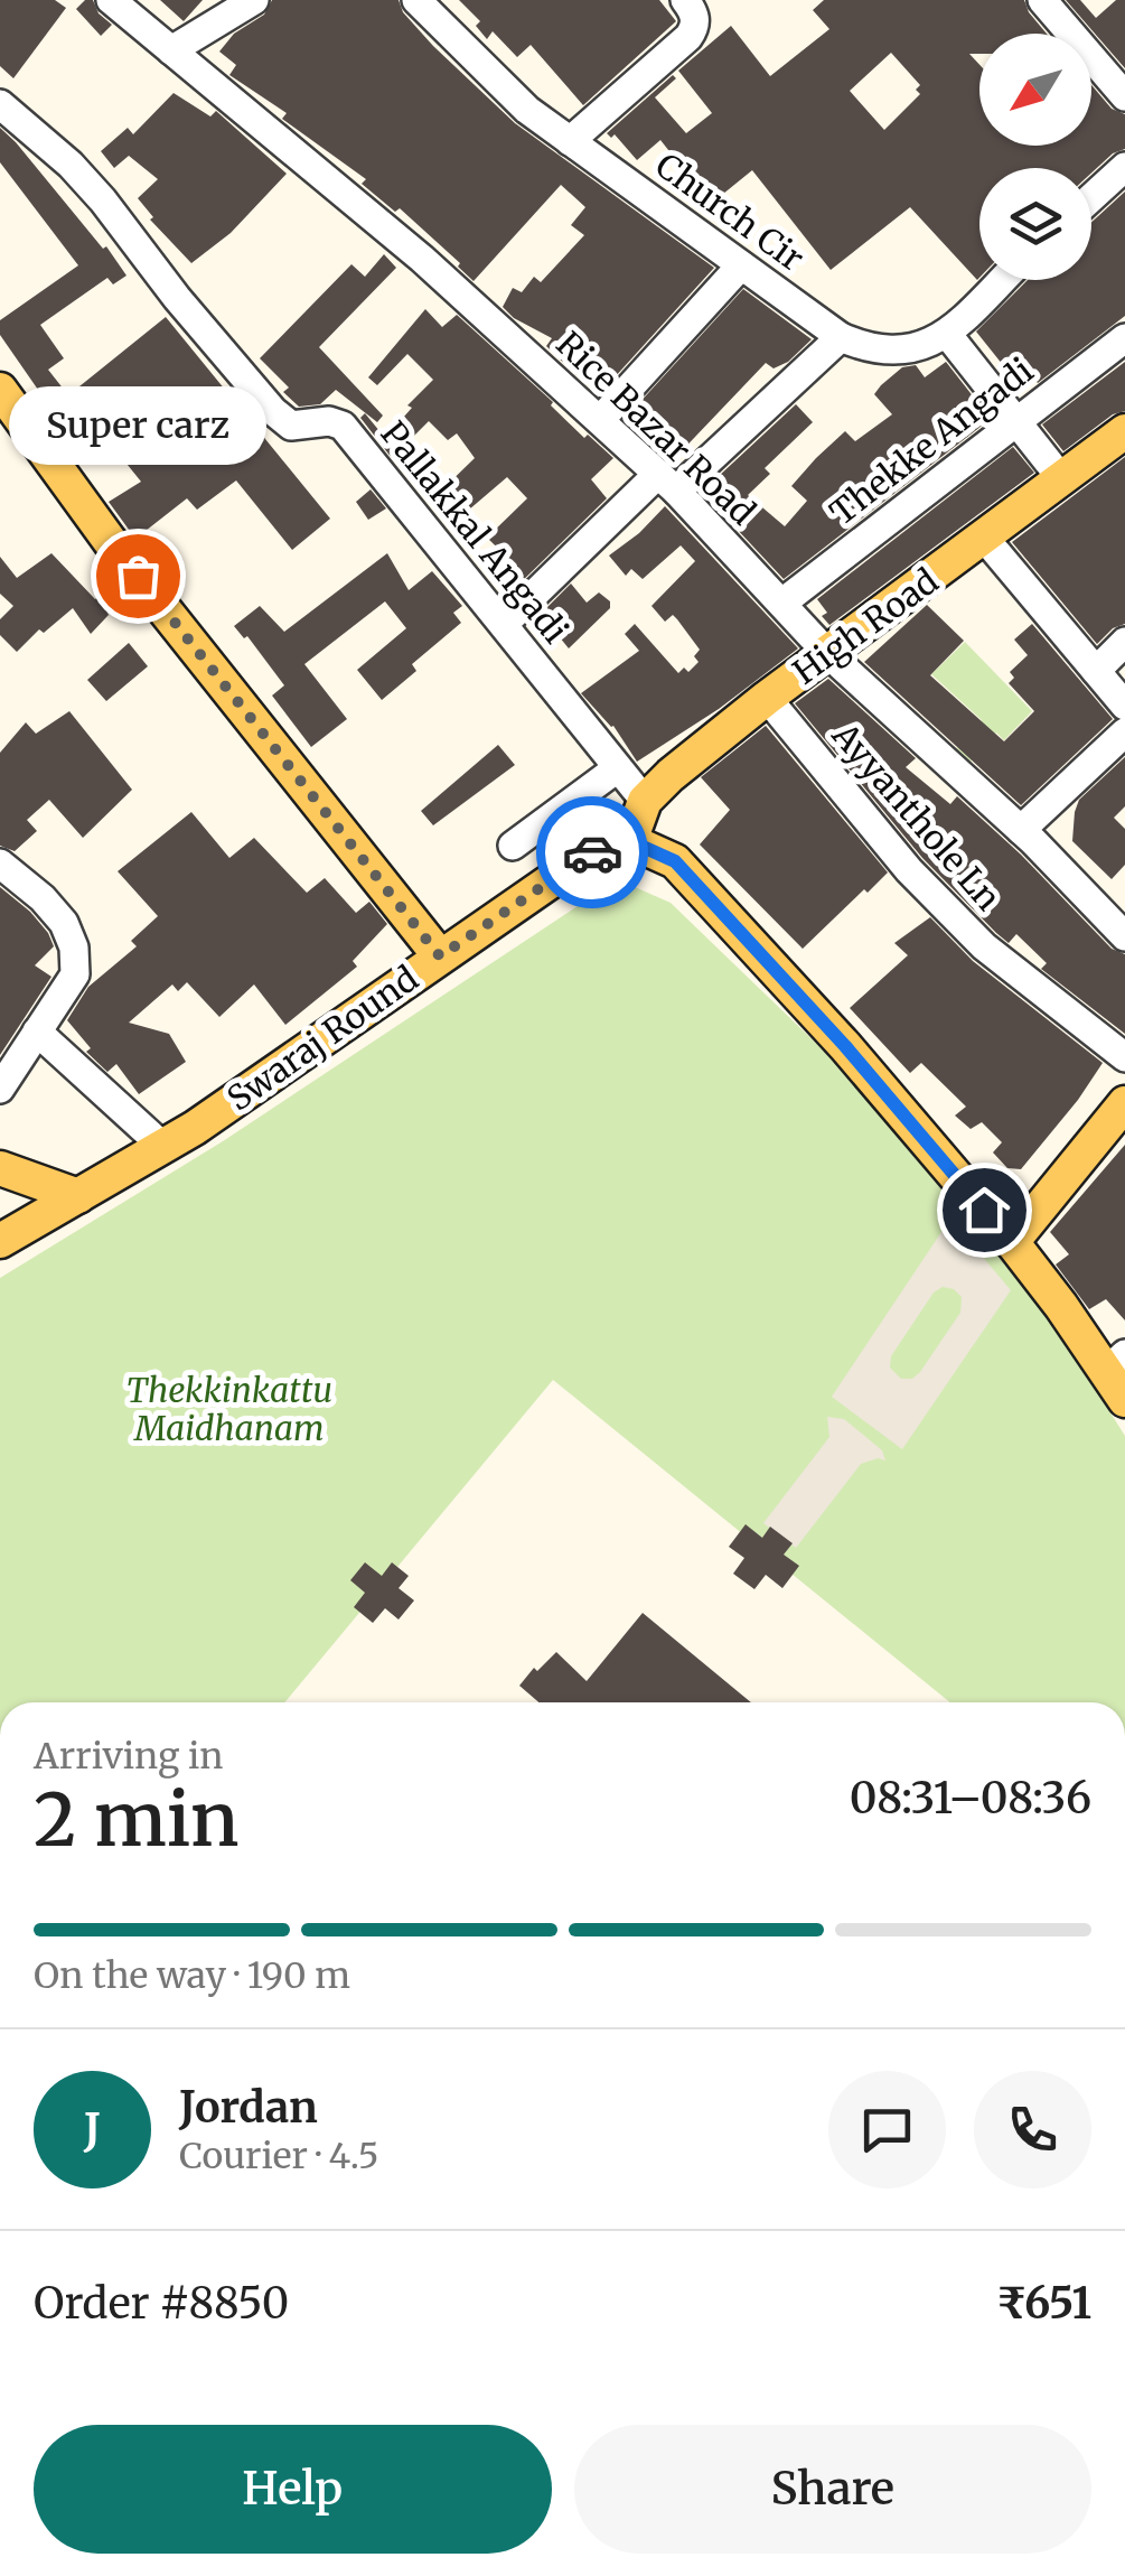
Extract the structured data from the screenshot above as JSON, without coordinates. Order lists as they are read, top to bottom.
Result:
{
  "streets": {
    "main road": ["High Road", "Swaraj Round"],
    "street": [
      "Church Cir",
      "Rice Bazar Road",
      "Thekke Angadi",
      "Pallakkal Angadi",
      "Ayyanthole Ln"
    ]
  },
  "crossings": [
    ["Rice Bazar Road", "Thekke Angadi"],
    ["Rice Bazar Road", "High Road"],
    ["Pallakkal Angadi", "High Road"],
    ["High Road", "Ayyanthole Ln"],
    ["High Road", "Swaraj Round"]
  ],
  "parks": ["Thekkinkattu Maidhanam"],
  "places": ["Super carz"],
  "north": "bottom left",
  "page": {
    "bubble": "Super carz",
    "heading": ["2 min", "Arriving in", "08:31–08:36"],
    "panel": [
      "Jordan",
      "Courier · 4.5",
      "Order #8850",
      "₹651"
    ],
    "bar": "On the way · 190 m",
    "round": "J",
    "buttons": ["Help", "Share"]
  }
}
